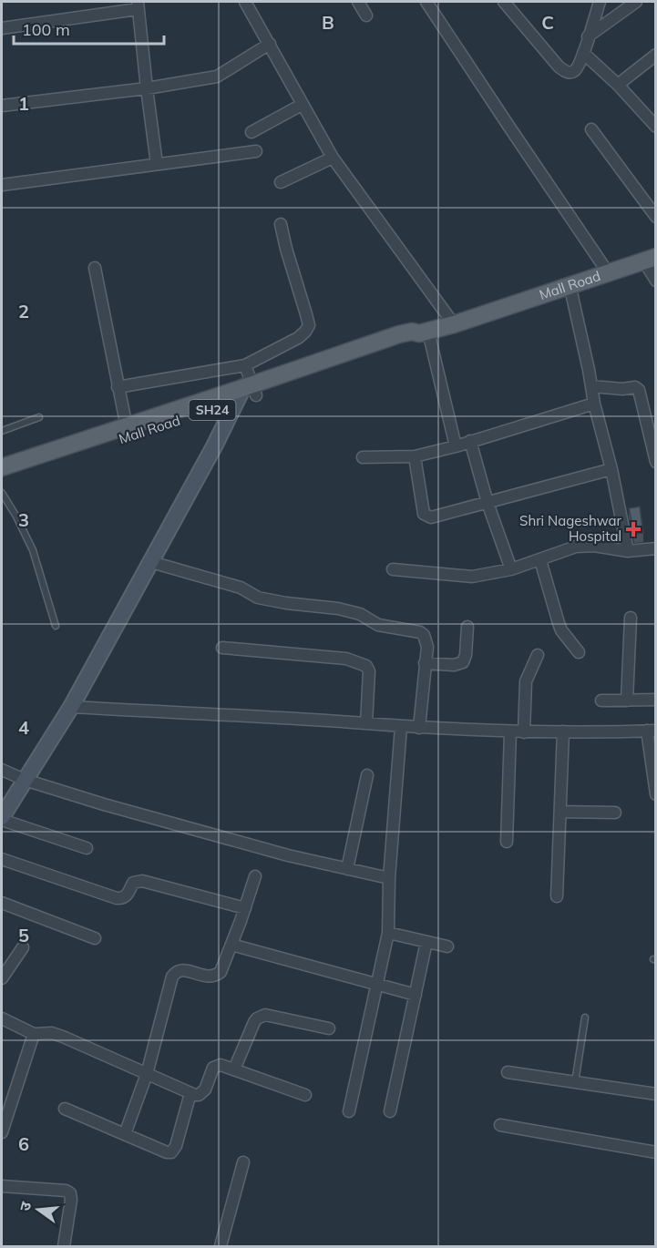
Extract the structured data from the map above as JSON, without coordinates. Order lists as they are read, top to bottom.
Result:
{
  "streets": {
    "main road": ["Mall Road", "SH24"]
  },
  "places": {
    "health": ["Shri Nageshwar Hospital"]
  },
  "scale_bar": "100 m",
  "north": "left",
  "grid": {
    "columns": ["B", "C"],
    "rows": [
      "1",
      "2",
      "3",
      "4",
      "5",
      "6"
    ]
  }
}
